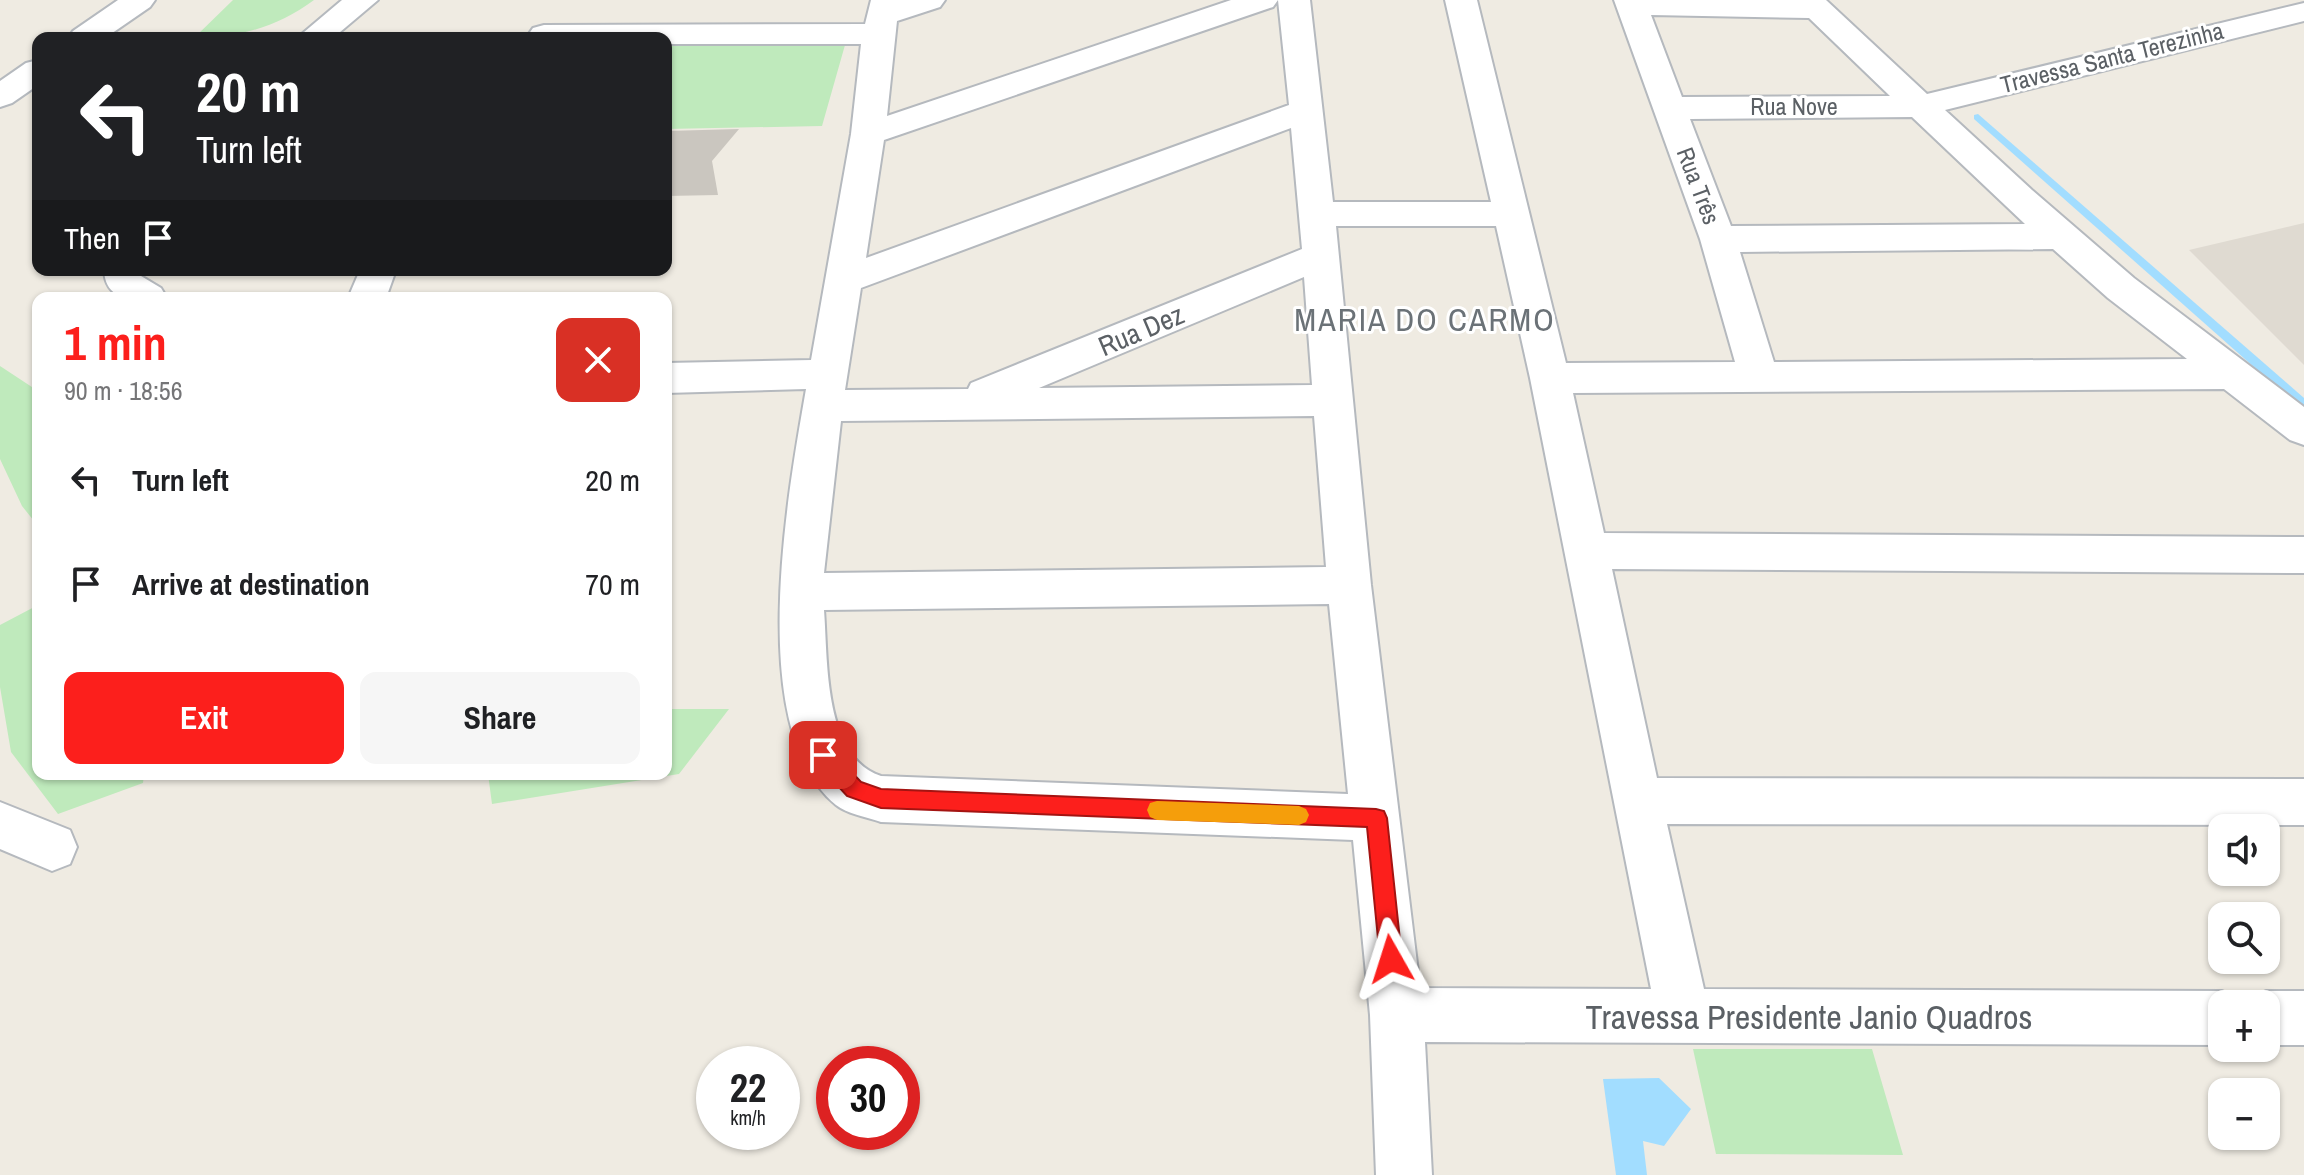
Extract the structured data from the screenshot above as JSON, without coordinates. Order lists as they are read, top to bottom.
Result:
{
  "streets": {
    "street": [
      "Travessa Santa Terezinha",
      "Rua Nove",
      "Rua Três",
      "Rua Dez",
      "Travessa Presidente Janio Quadros"
    ]
  },
  "crossings": [
    ["Travessa Santa Terezinha", "Rua Nove"],
    ["Rua Nove", "Rua Três"]
  ],
  "districts": ["MARIA DO CARMO"],
  "page": {
    "turn": ["20 m", "Turn left"],
    "then": "Then",
    "heading": ["1 min", "90 m · 18:56"],
    "list": [
      {
        "name": "Turn left",
        "value": "20 m"
      },
      {
        "name": "Arrive at destination",
        "value": "70 m"
      }
    ],
    "buttons": ["Exit", "Share"],
    "map_buttons": ["+", "−"],
    "speed": "22 km/h",
    "limit": "30"
  }
}
